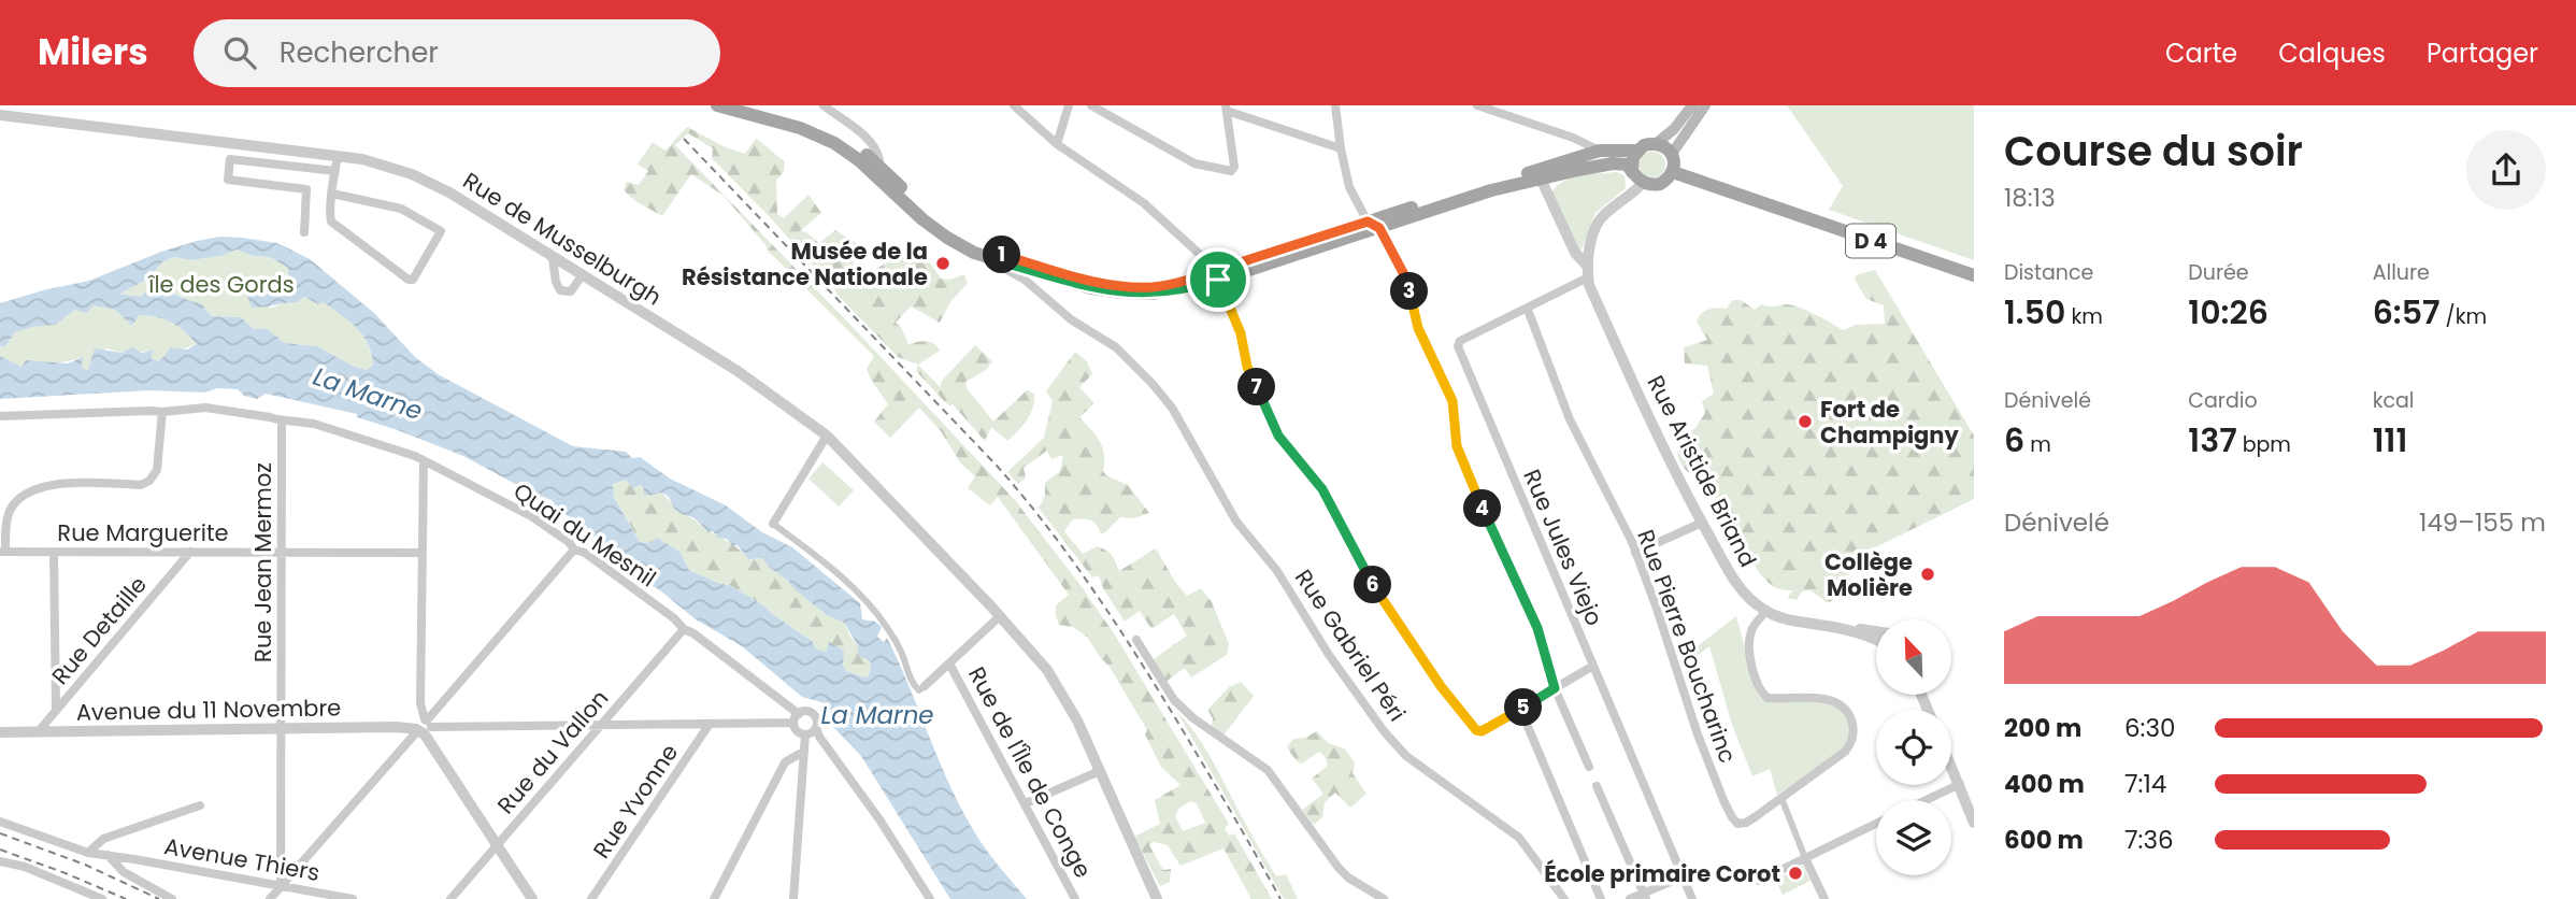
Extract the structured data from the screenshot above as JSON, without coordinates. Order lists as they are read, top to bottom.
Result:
{
  "streets": {
    "main road": ["D 4"],
    "street": [
      "Rue de Musselburgh",
      "Rue Aristide Briand",
      "Rue Marguerite",
      "Quai du Mesnil",
      "Rue Jules Viejo",
      "Rue Jean Mermoz",
      "Rue Detaille",
      "Rue Gabriel Péri",
      "Rue Pierre Boucharinc",
      "Avenue du 11 Novembre",
      "Rue du Vallon",
      "Rue de l'Île de Conge",
      "Rue Yvonne",
      "Avenue Thiers"
    ]
  },
  "crossings": [
    ["Rue Aristide Briand", "Rue Jules Viejo"],
    ["Rue Marguerite", "Rue Jean Mermoz"],
    ["Rue Marguerite", "Rue Detaille"],
    ["Quai du Mesnil", "Rue Jean Mermoz"],
    ["Quai du Mesnil", "Avenue du 11 Novembre"],
    ["Quai du Mesnil", "Rue du Vallon"],
    ["Rue Jules Viejo", "Rue Pierre Boucharinc"],
    ["Rue Jean Mermoz", "Avenue du 11 Novembre"],
    ["Rue Jean Mermoz", "Avenue Thiers"],
    ["Rue Detaille", "Avenue du 11 Novembre"],
    ["Avenue du 11 Novembre", "Rue du Vallon"],
    ["Avenue du 11 Novembre", "Rue Yvonne"]
  ],
  "water": ["La Marne"],
  "parks": ["île des Gords"],
  "places": [
    "Musée de la Résistance Nationale",
    "Fort de Champigny",
    "Collège Molière",
    "École primaire Corot"
  ],
  "north": "top left",
  "page": {
    "header": "Milers",
    "search": "Rechercher",
    "nav": ["Carte", "Calques", "Partager"],
    "heading": ["Course du soir", "18:13"],
    "stats": [
      ["Distance", "1.50 km"],
      ["Durée", "10:26"],
      ["Allure", "6:57 /km"],
      ["Dénivelé", "6 m"],
      ["Cardio", "137 bpm"],
      ["kcal", "111"]
    ],
    "pins": [
      "1",
      "3",
      "7",
      "4",
      "6",
      "5"
    ],
    "chart": ["Dénivelé", "149–155 m"],
    "list": [
      {
        "name": "200 m",
        "note": "6:30"
      },
      {
        "name": "400 m",
        "note": "7:14"
      },
      {
        "name": "600 m",
        "note": "7:36"
      }
    ]
  }
}
